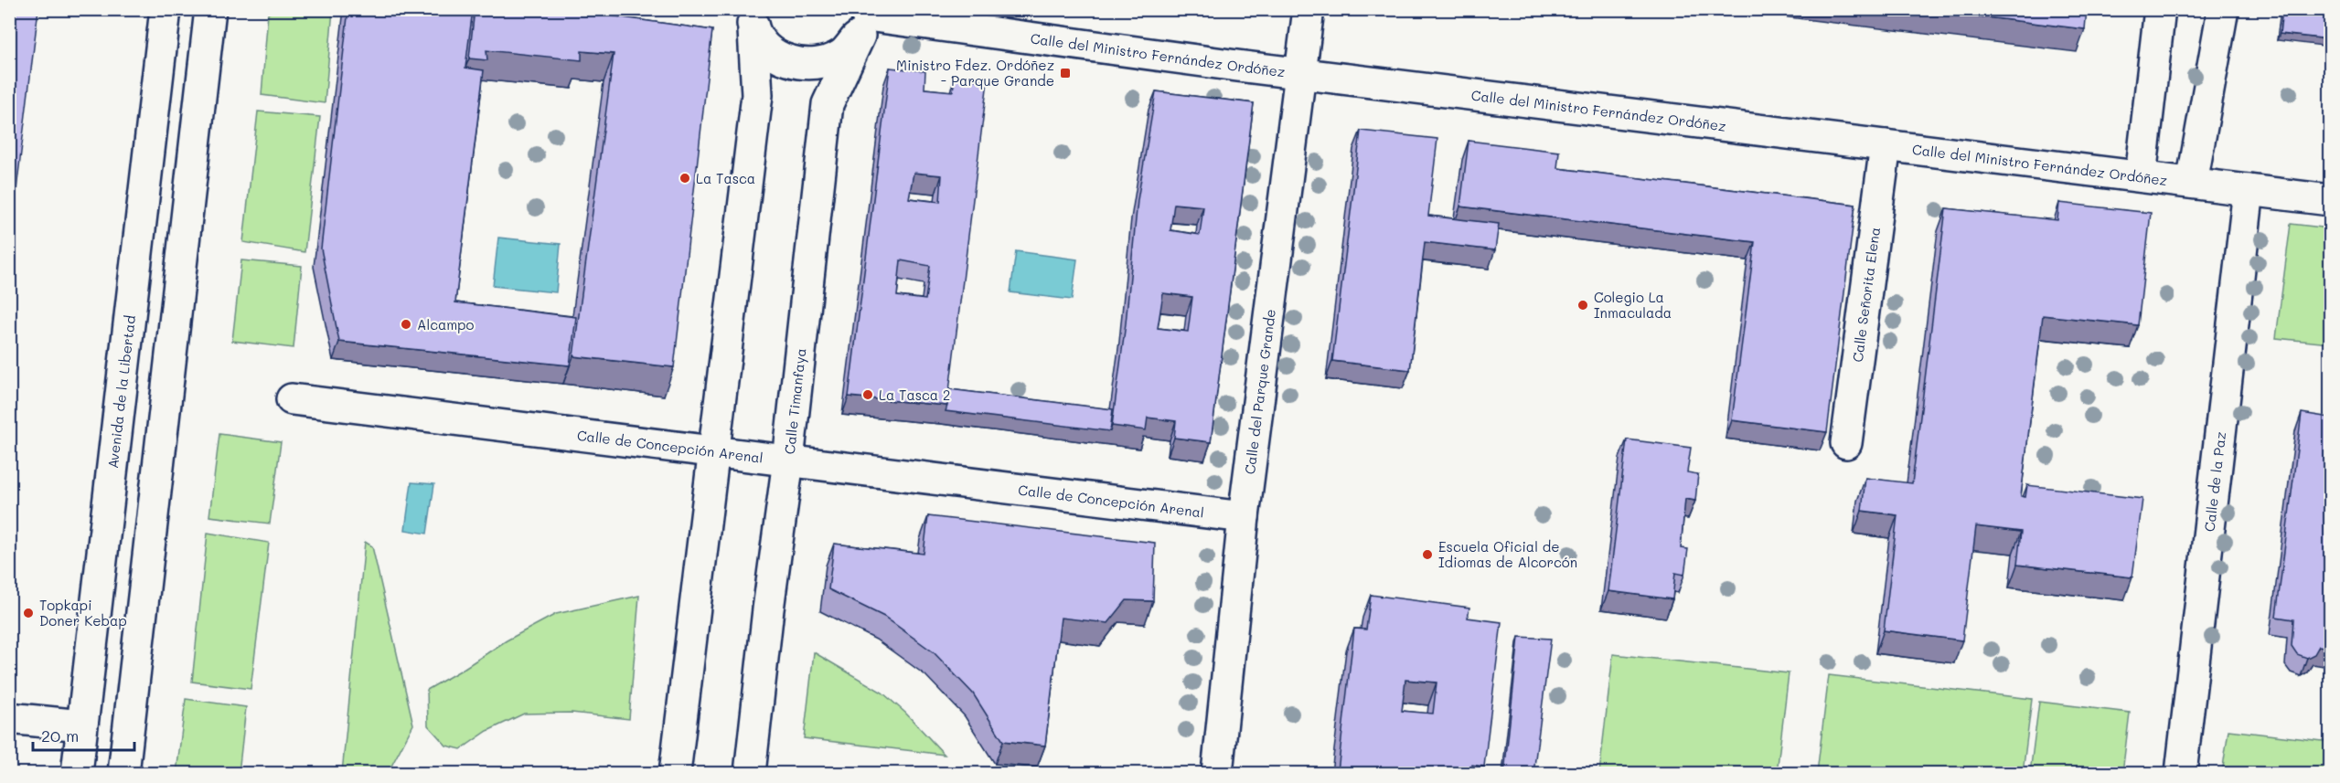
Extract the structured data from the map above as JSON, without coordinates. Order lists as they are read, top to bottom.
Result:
{
  "streets": {
    "street": [
      "Calle del Ministro Fernández Ordóñez",
      "Calle Señorita Elena",
      "Avenida de la Libertad",
      "Calle del Parque Grande",
      "Calle Timanfaya",
      "Calle de Concepción Arenal",
      "Calle de la Paz"
    ]
  },
  "crossings": [
    ["Calle del Ministro Fernández Ordóñez", "Calle Señorita Elena"],
    ["Calle del Ministro Fernández Ordóñez", "Calle del Parque Grande"],
    ["Calle del Ministro Fernández Ordóñez", "Calle Timanfaya"],
    ["Calle del Ministro Fernández Ordóñez", "Calle de la Paz"],
    ["Calle del Parque Grande", "Calle de Concepción Arenal"],
    ["Calle Timanfaya", "Calle de Concepción Arenal"]
  ],
  "places": {
    "transit": ["Ministro Fdez. Ordóñez - Parque Grande"],
    "other": [
      "La Tasca",
      "Colegio La Inmaculada",
      "Alcampo",
      "La Tasca 2",
      "Escuela Oficial de Idiomas de Alcorcón",
      "Topkapi Doner Kebap"
    ]
  },
  "scale_bar": "20 m"
}
